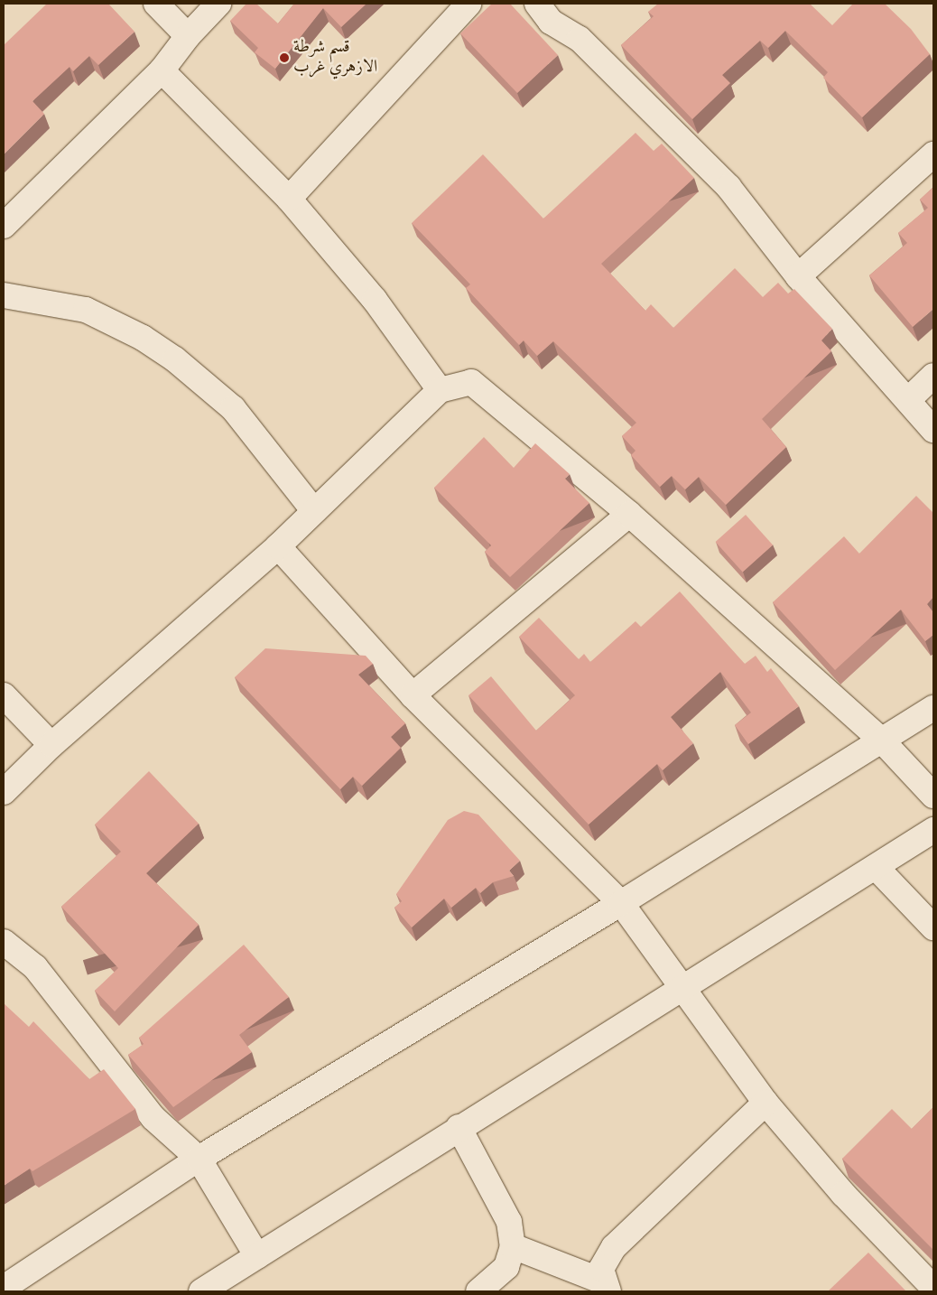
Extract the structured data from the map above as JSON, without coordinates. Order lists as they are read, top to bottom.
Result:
{
  "places": ["قسم شرطة الازهري غرب"]
}
